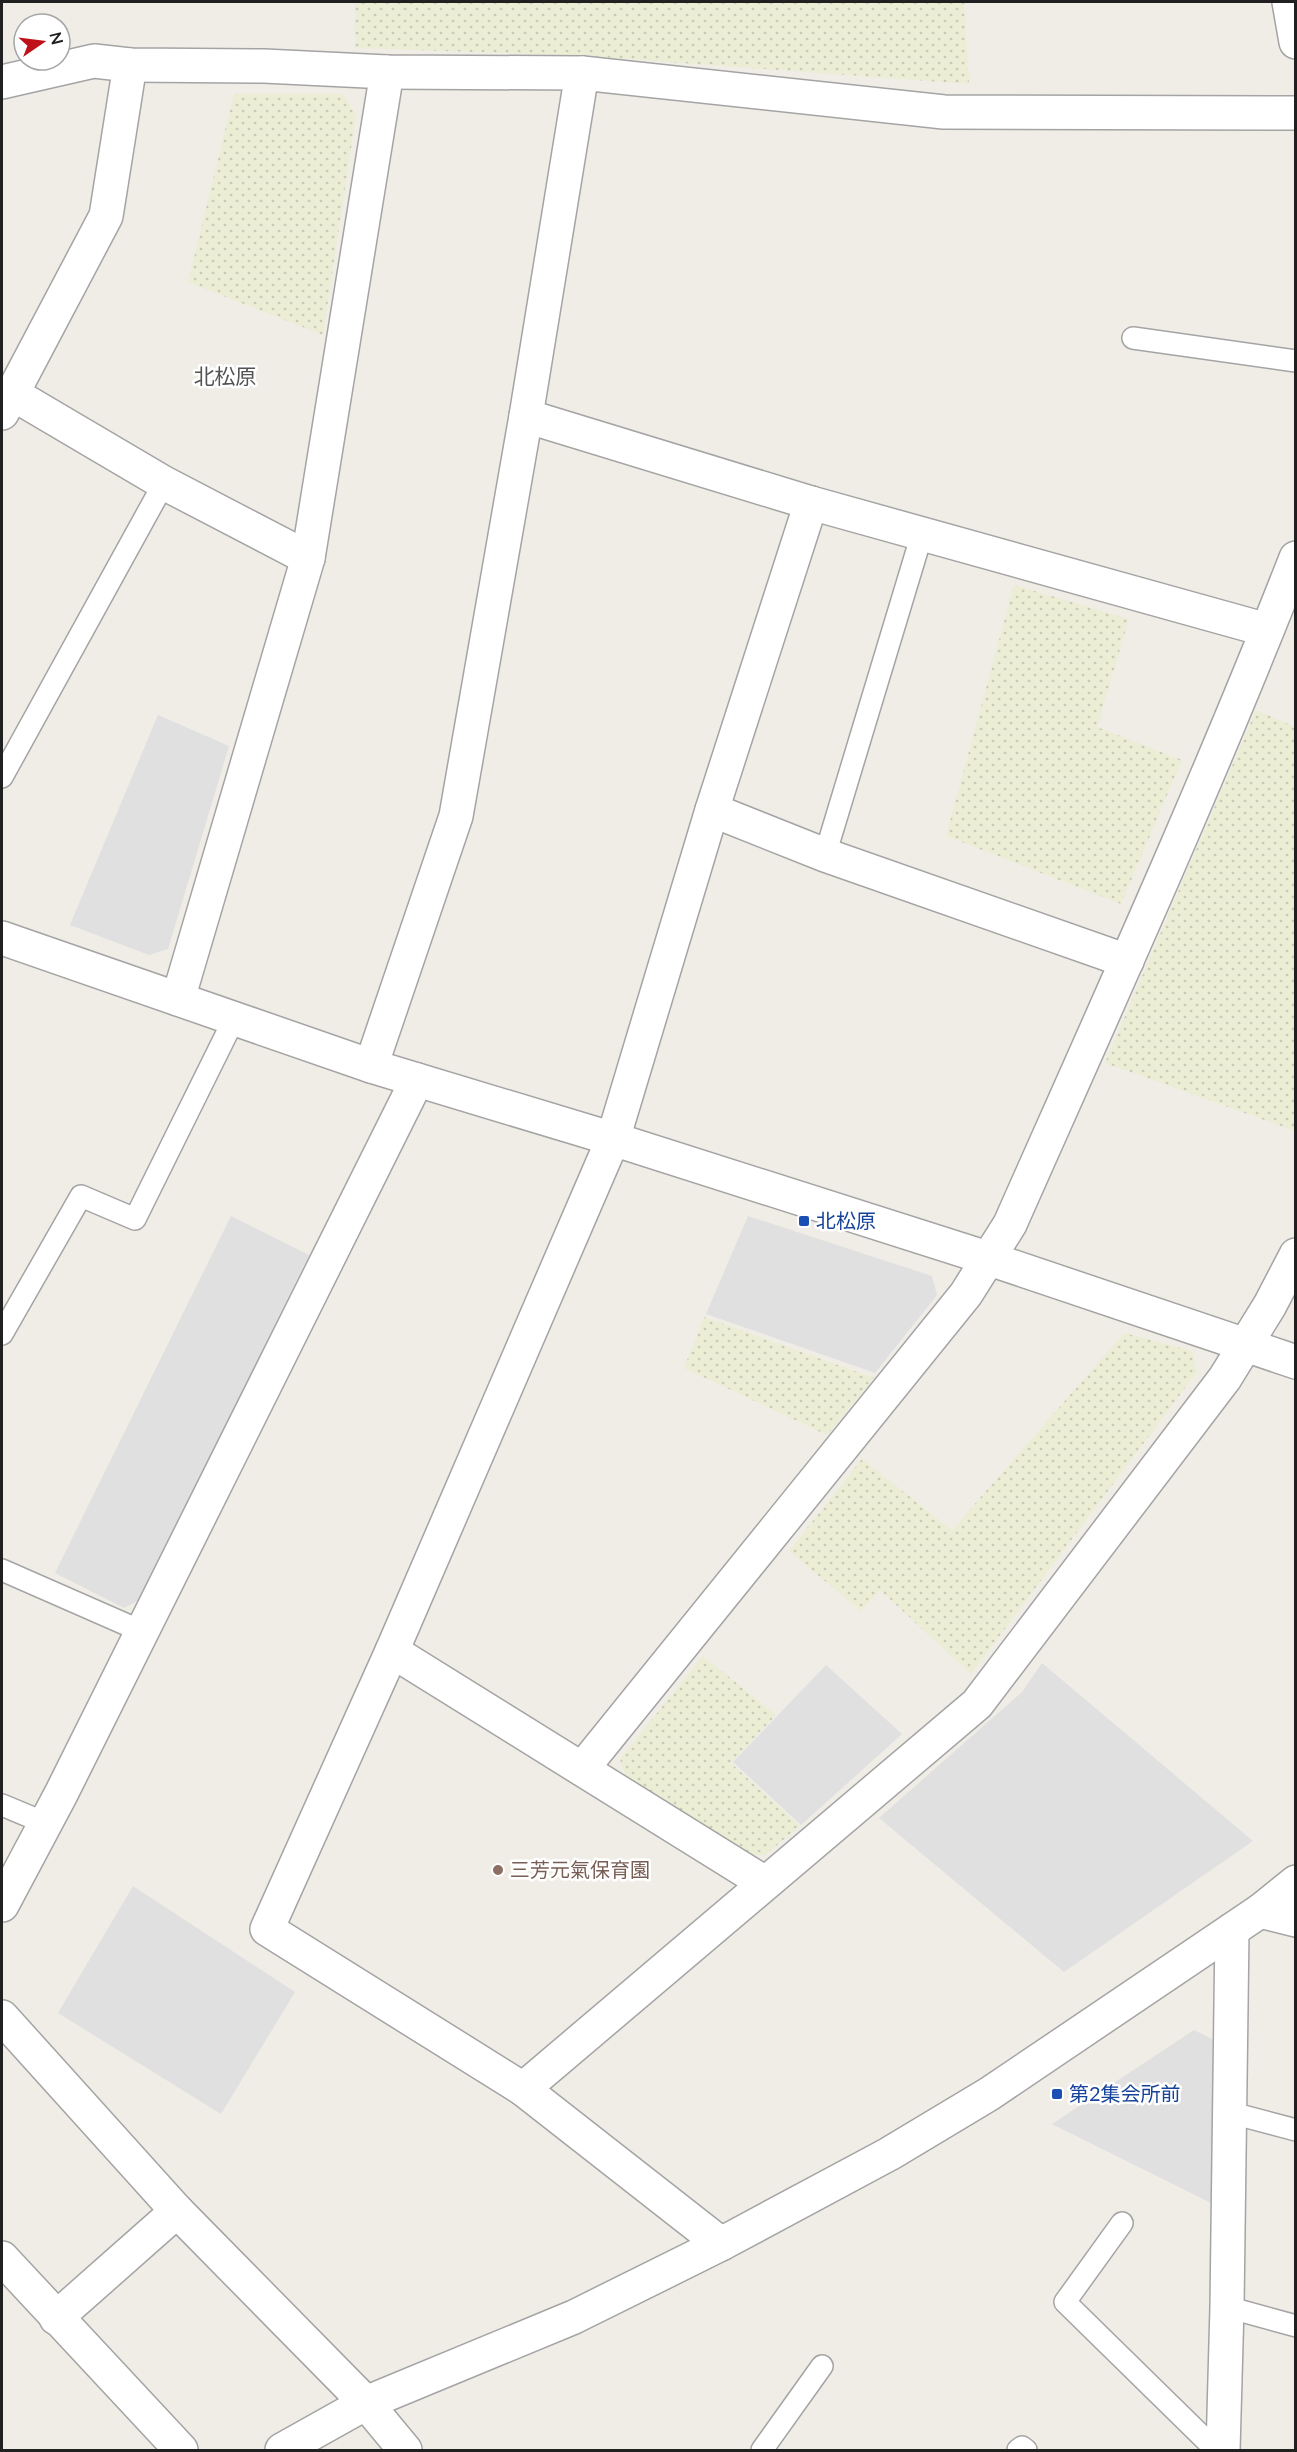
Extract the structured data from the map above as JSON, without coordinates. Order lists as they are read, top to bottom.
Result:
{
  "districts": ["北松原"],
  "places": {
    "transit": ["北松原", "第2集会所前"],
    "other": ["三芳元氣保育園"]
  },
  "north": "right"
}
